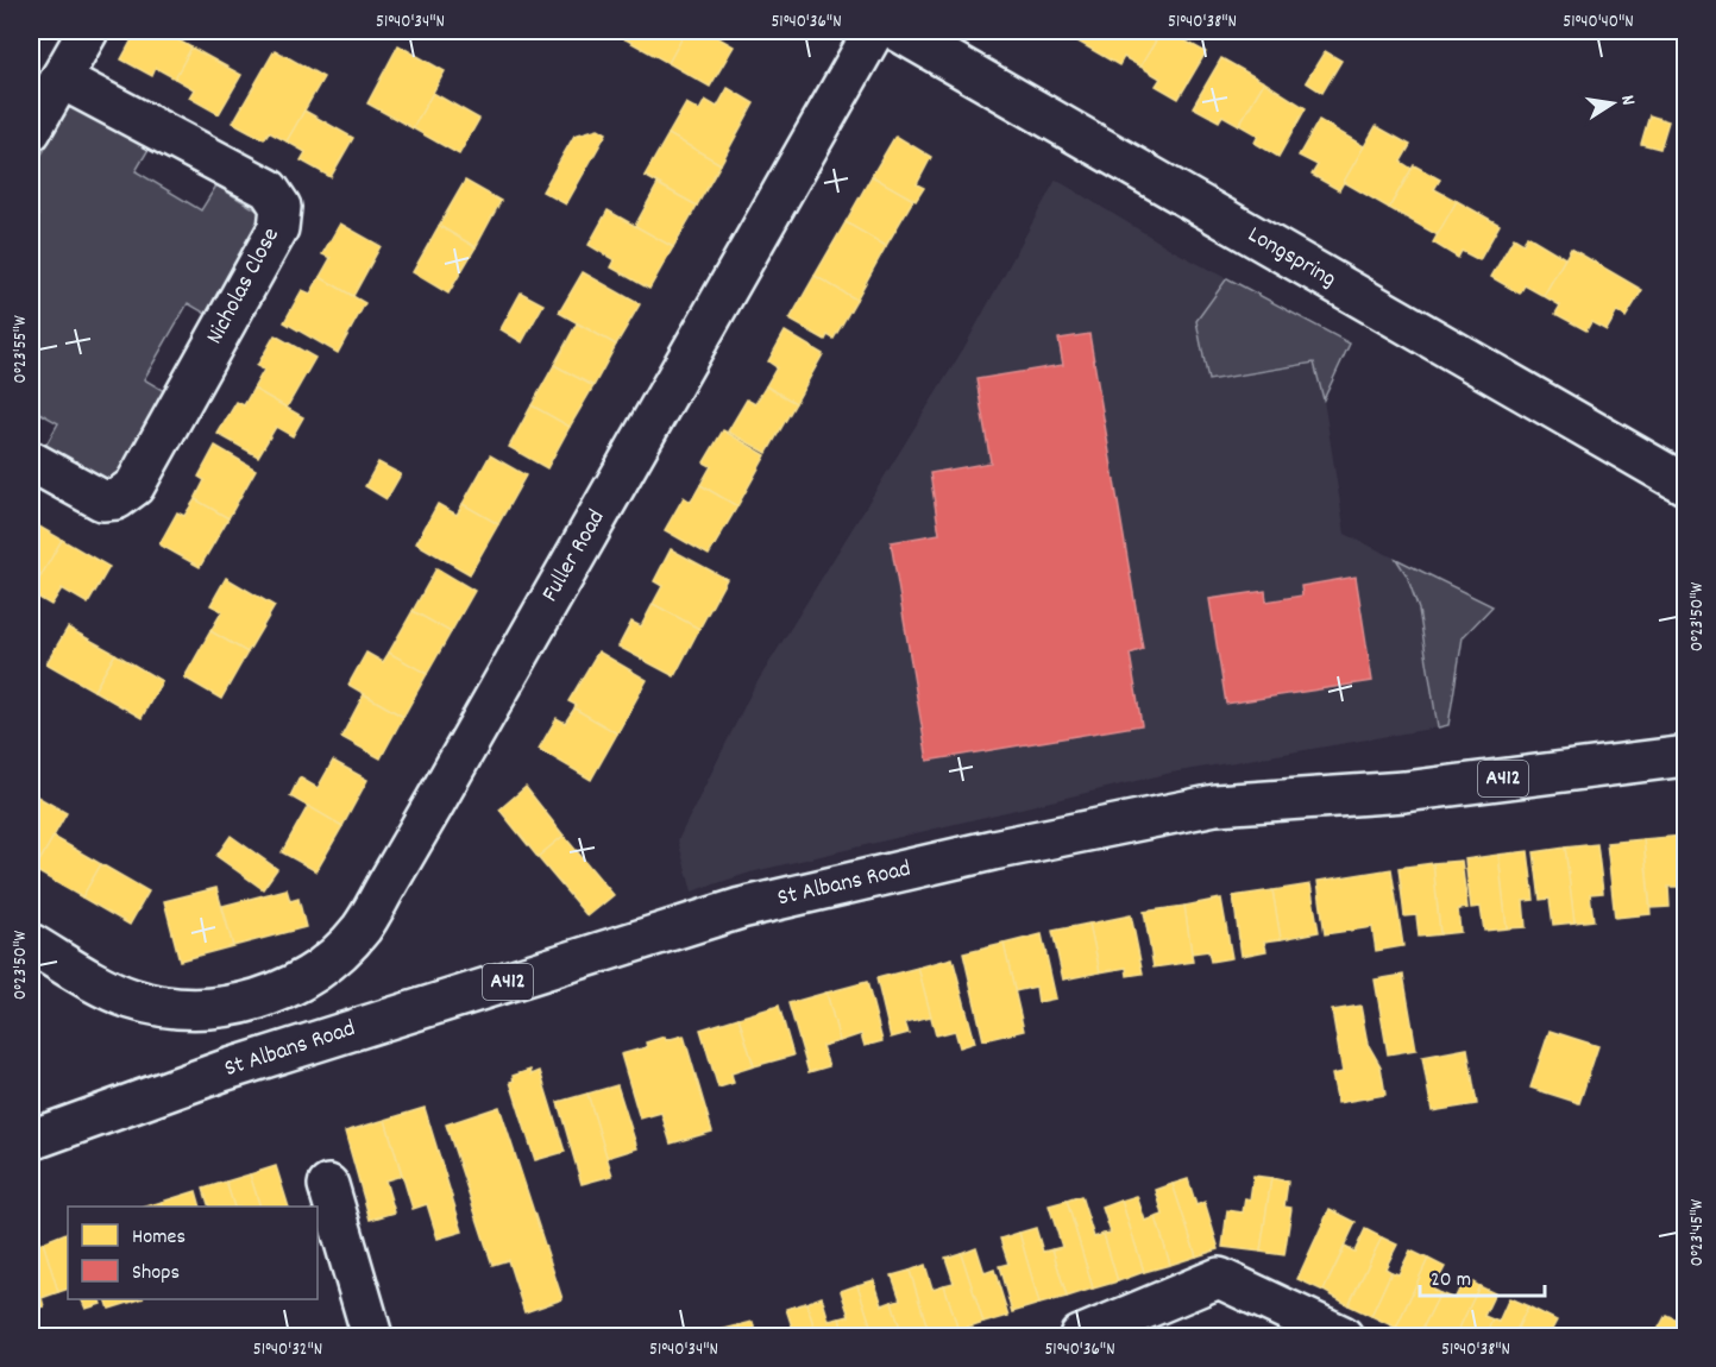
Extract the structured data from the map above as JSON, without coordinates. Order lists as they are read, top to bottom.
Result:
{
  "streets": {
    "street": [
      "Longspring",
      "Nicholas Close",
      "Fuller Road",
      "A412",
      "St Albans Road"
    ]
  },
  "legend": ["Homes", "Shops"],
  "scale_bar": "20 m",
  "north": "right",
  "coordinates": [
    "51°40'34\"N",
    "51°40'36\"N",
    "51°40'38\"N",
    "51°40'40\"N",
    "0°23'55\"W",
    "0°23'50\"W",
    "0°23'45\"W",
    "51°40'32\"N"
  ]
}
